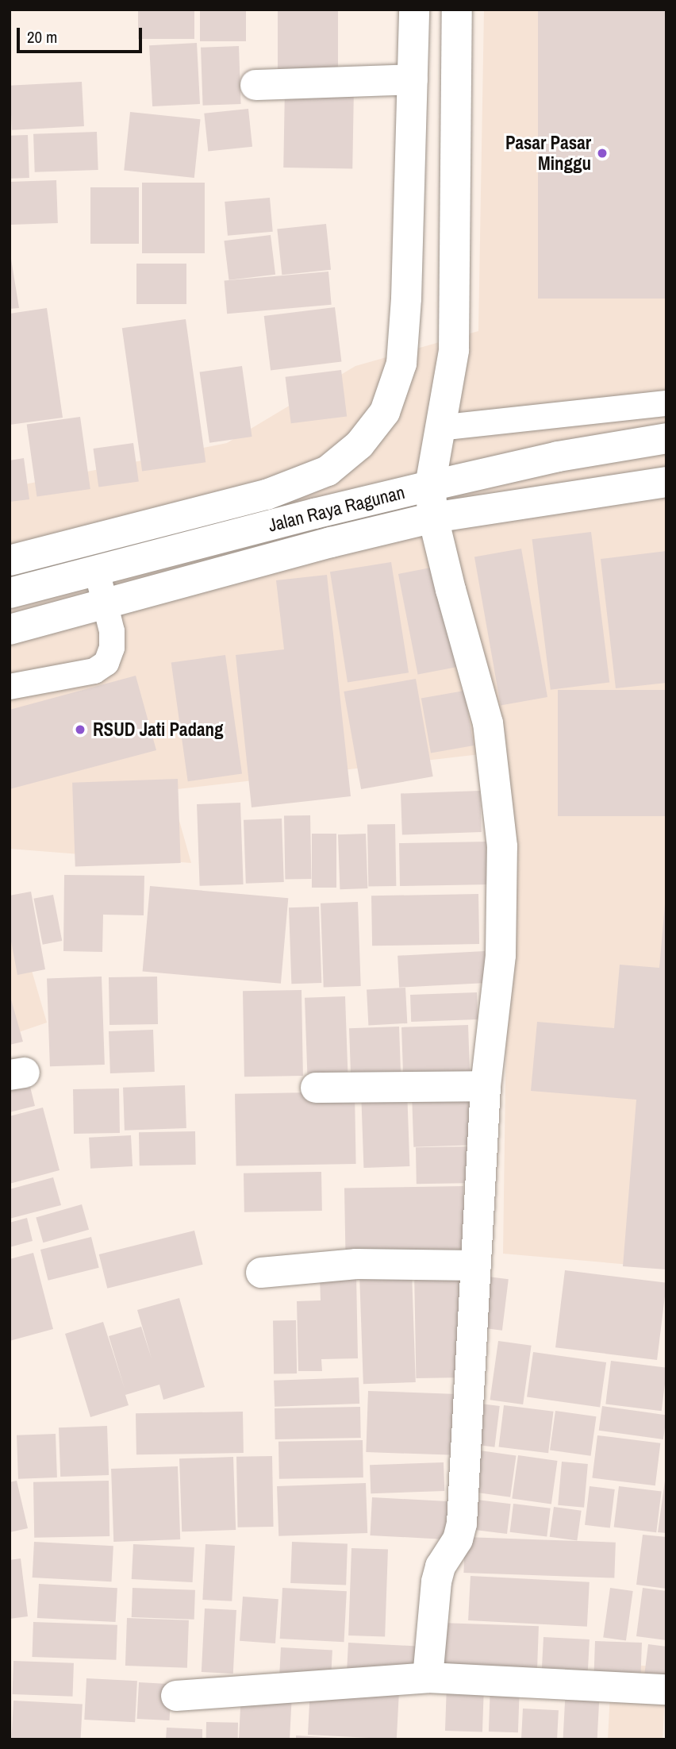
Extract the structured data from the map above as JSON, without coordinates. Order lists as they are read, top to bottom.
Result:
{
  "streets": {
    "street": ["Jalan Raya Ragunan"]
  },
  "places": ["Pasar Pasar Minggu", "RSUD Jati Padang"],
  "scale_bar": "20 m"
}
